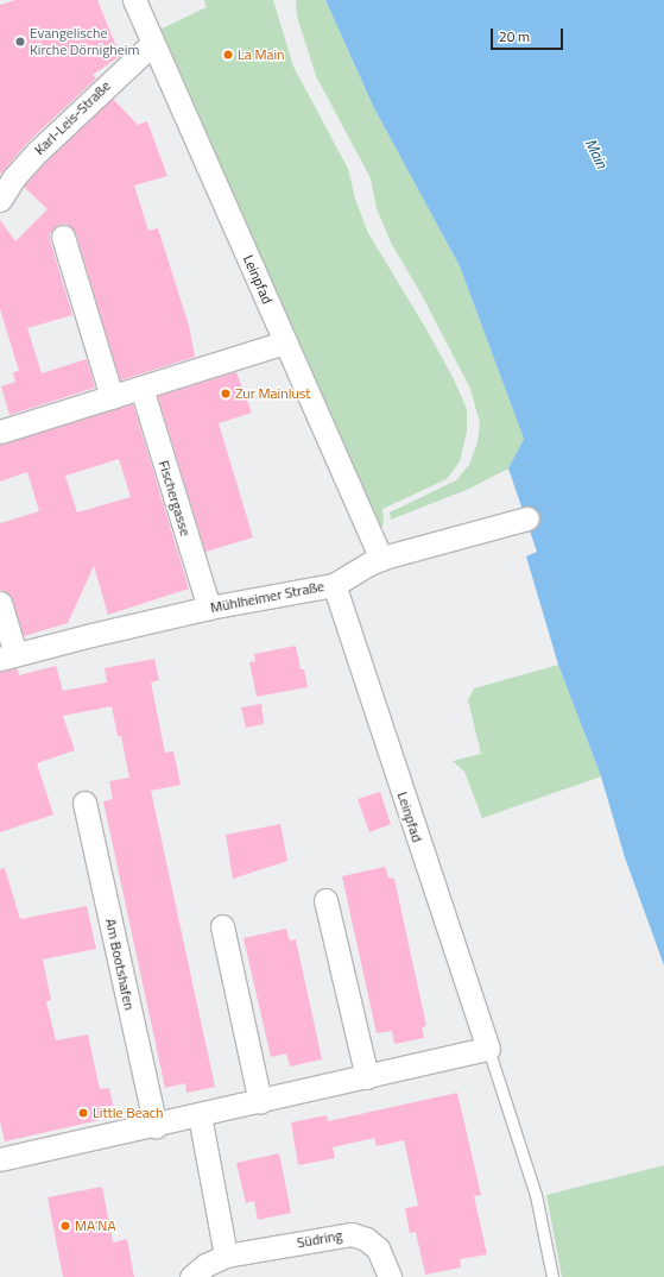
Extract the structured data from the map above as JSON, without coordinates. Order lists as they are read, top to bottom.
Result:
{
  "streets": {
    "street": [
      "Karl-Leis-Straße",
      "Leinpfad",
      "Fischergasse",
      "Mühlheimer Straße",
      "Am Bootshafen",
      "Südring"
    ]
  },
  "crossings": [
    ["Karl-Leis-Straße", "Leinpfad"],
    ["Leinpfad", "Mühlheimer Straße"],
    ["Fischergasse", "Mühlheimer Straße"]
  ],
  "water": ["Main"],
  "places": [
    "Evangelische Kirche Dörnigheim",
    "La Main",
    "Zur Mainlust",
    "Little Beach",
    "MA’NA"
  ],
  "scale_bar": "20 m"
}
